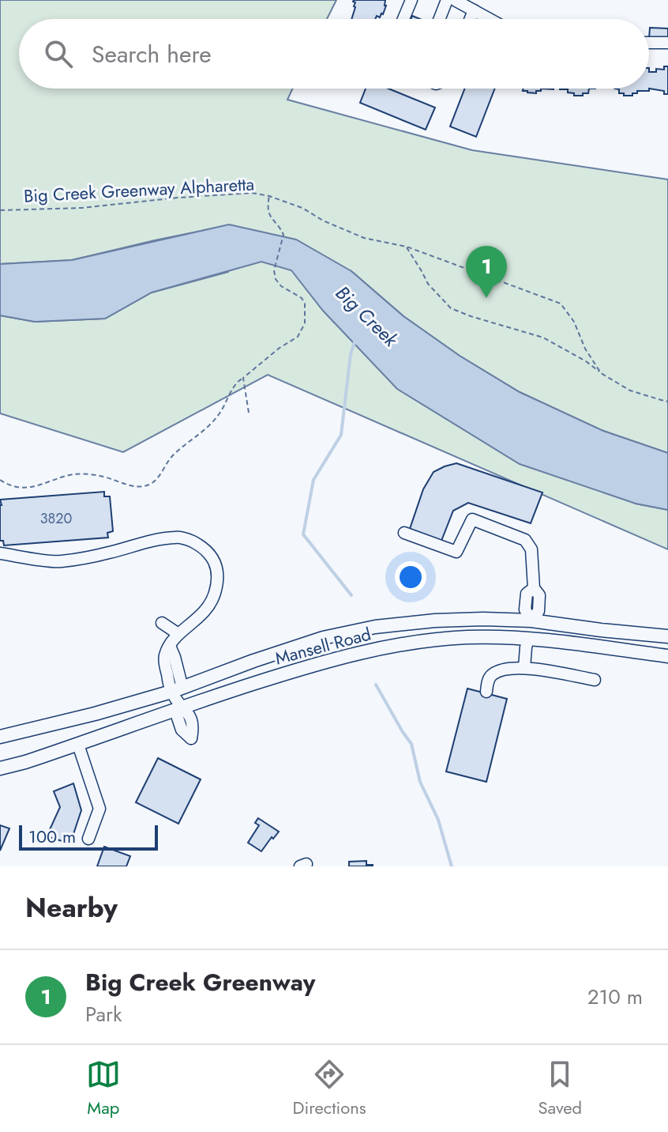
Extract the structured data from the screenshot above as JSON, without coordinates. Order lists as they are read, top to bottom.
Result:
{
  "streets": {
    "main road": ["Mansell Road"],
    "path": ["Big Creek Greenway Alpharetta"]
  },
  "water": ["Big Creek"],
  "house_numbers": ["3820"],
  "scale_bar": "100 m",
  "page": {
    "search": "Search here",
    "pins": "1",
    "scale": "100 m",
    "heading": "Nearby",
    "list": [
      {
        "mark": "1",
        "name": "Big Creek Greenway",
        "note": "Park",
        "value": "210 m"
      }
    ],
    "nav": ["Map", "Directions", "Saved"]
  }
}
